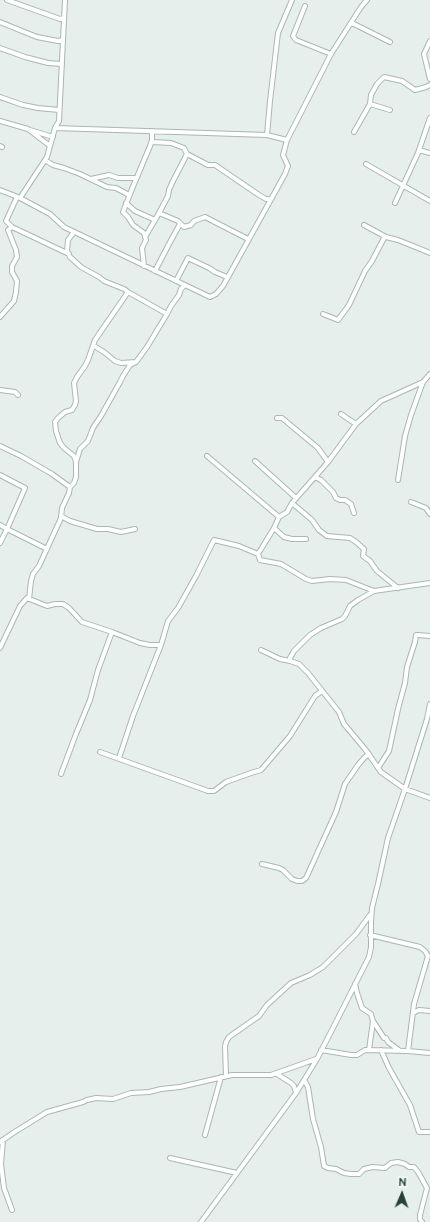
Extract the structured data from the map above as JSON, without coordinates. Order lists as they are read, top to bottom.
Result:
{
  "north": "top"
}
